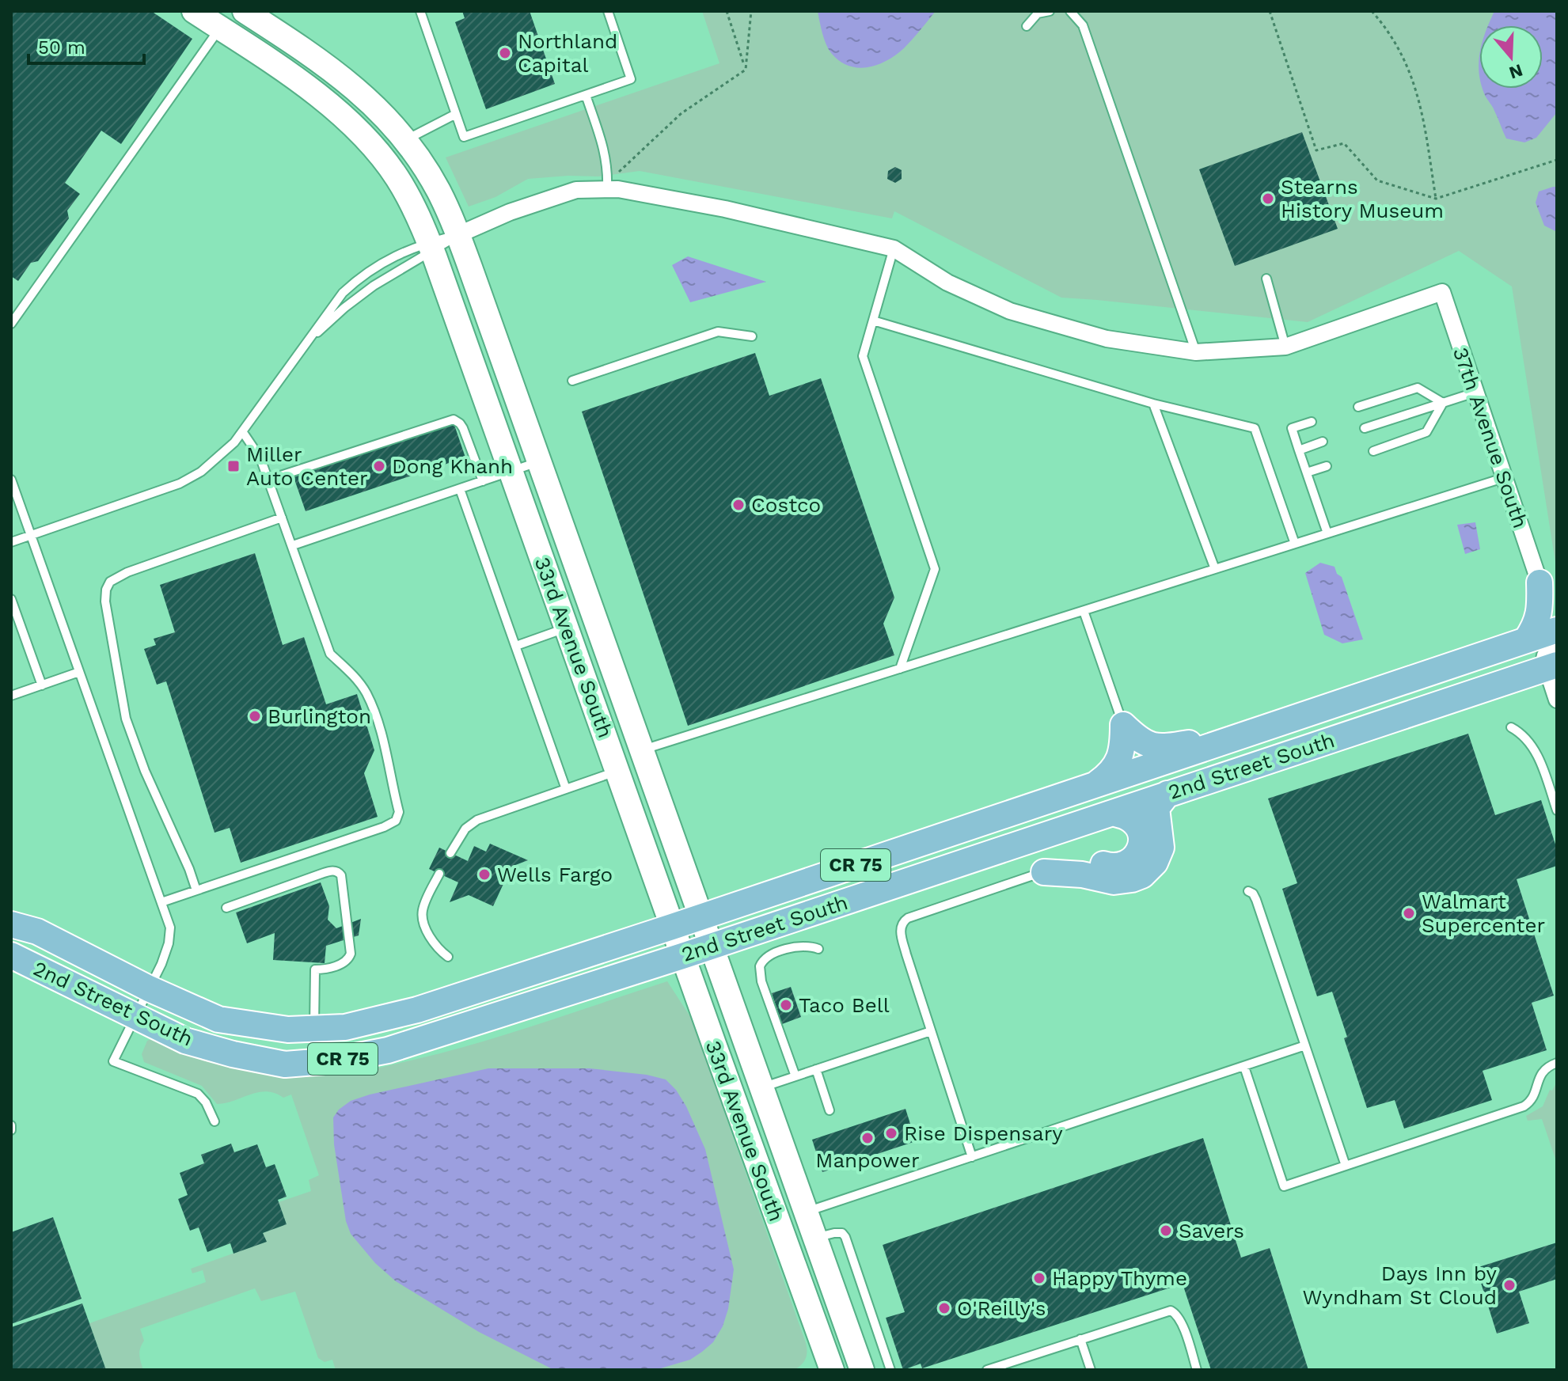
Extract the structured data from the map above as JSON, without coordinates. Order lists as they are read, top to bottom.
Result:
{
  "streets": {
    "main road": ["33rd Avenue South", "2nd Street South", "CR 75"],
    "street": ["37th Avenue South"]
  },
  "crossings": [
    ["33rd Avenue South", "2nd Street South"]
  ],
  "places": {
    "other": [
      "Northland Capital",
      "Stearns History Museum",
      "Dong Khanh",
      "Costco",
      "Burlington",
      "Wells Fargo",
      "Walmart Supercenter",
      "Taco Bell",
      "Rise Dispensary",
      "Manpower",
      "Savers",
      "Happy Thyme",
      "Days Inn by Wyndham St Cloud",
      "O'Reilly's"
    ],
    "transit": ["Miller Auto Center"]
  },
  "scale_bar": "50 m",
  "north": "bottom"
}
